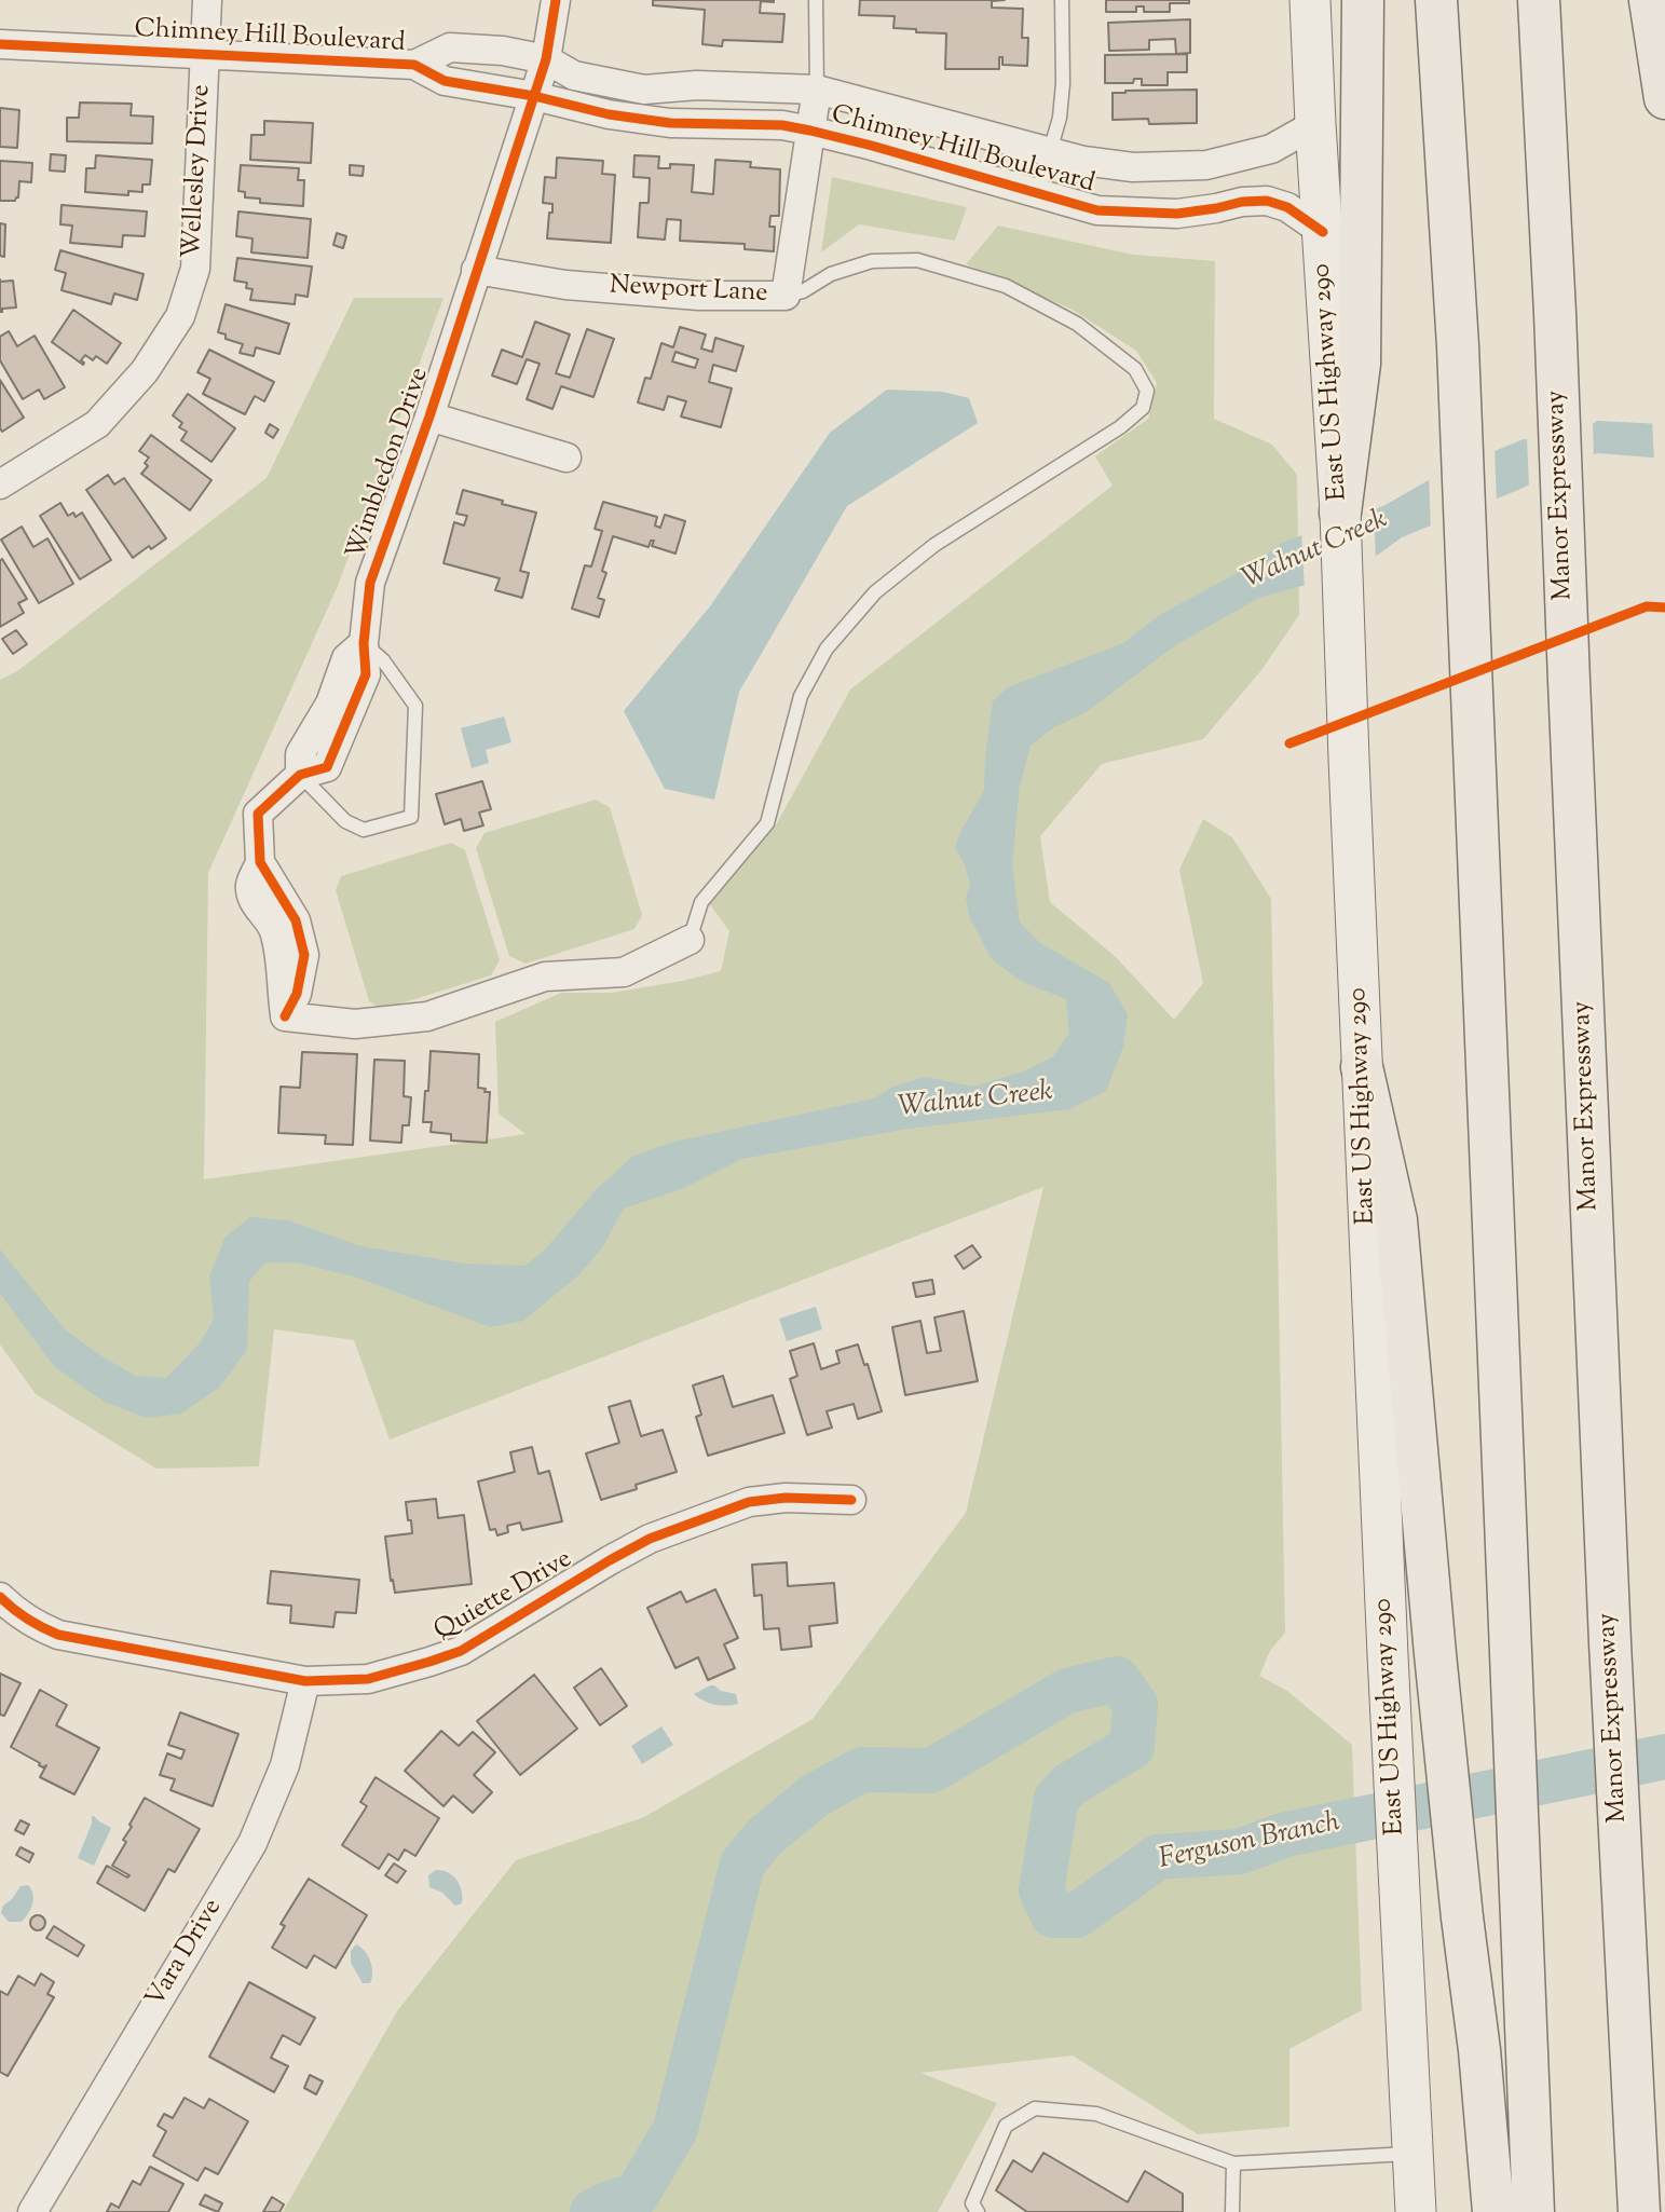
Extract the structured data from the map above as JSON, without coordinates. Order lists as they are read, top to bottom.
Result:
{
  "streets": {
    "highway": ["Manor Expressway"],
    "main road": ["East US Highway 290"],
    "street": [
      "Chimney Hill Boulevard",
      "Wellesley Drive",
      "Newport Lane",
      "Wimbledon Drive",
      "Quiette Drive",
      "Vara Drive"
    ]
  },
  "crossings": [
    ["Chimney Hill Boulevard", "Wellesley Drive"],
    ["Chimney Hill Boulevard", "Newport Lane"],
    ["Chimney Hill Boulevard", "East US Highway 290"],
    ["Chimney Hill Boulevard", "Wimbledon Drive"],
    ["Newport Lane", "Wimbledon Drive"],
    ["Quiette Drive", "Vara Drive"]
  ],
  "water": ["Walnut Creek", "Ferguson Branch"]
}
